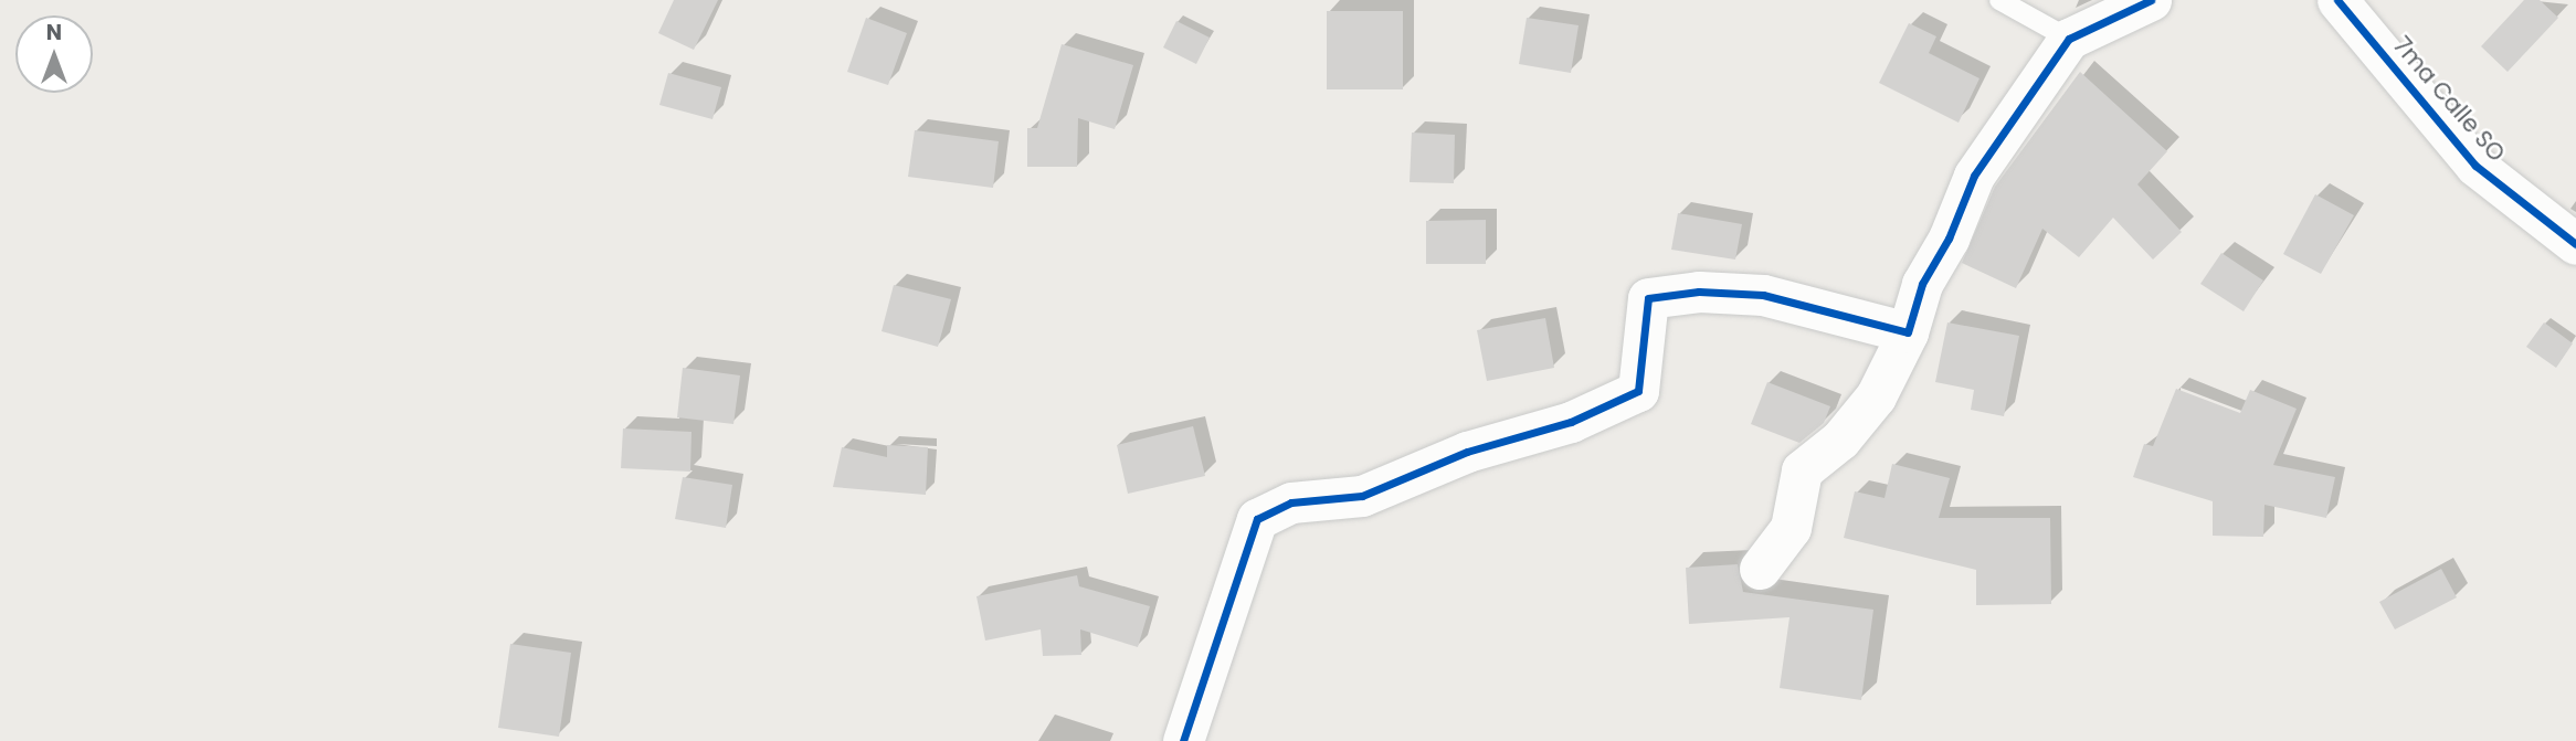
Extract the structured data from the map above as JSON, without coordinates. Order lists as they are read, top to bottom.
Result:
{
  "streets": {
    "street": ["7ma Calle SO"]
  },
  "north": "top"
}
